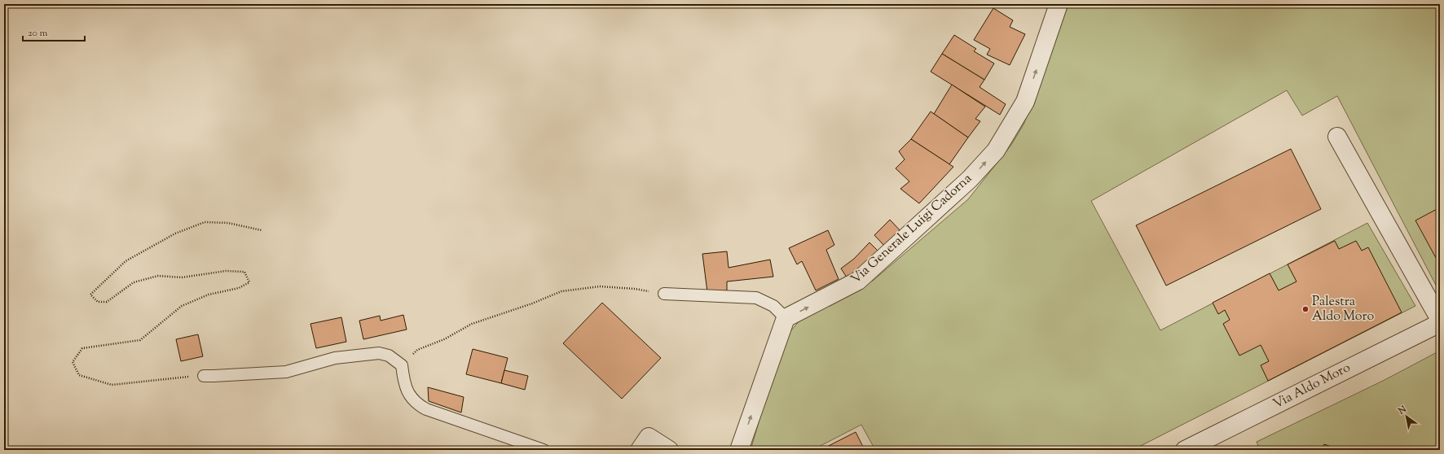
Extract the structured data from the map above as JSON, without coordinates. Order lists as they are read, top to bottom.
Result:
{
  "streets": {
    "street": ["Via Generale Luigi Cadorna", "Via Aldo Moro"]
  },
  "one_way": ["Via Generale Luigi Cadorna"],
  "places": ["Palestra Aldo Moro"],
  "scale_bar": "20 m",
  "north": "top left"
}
